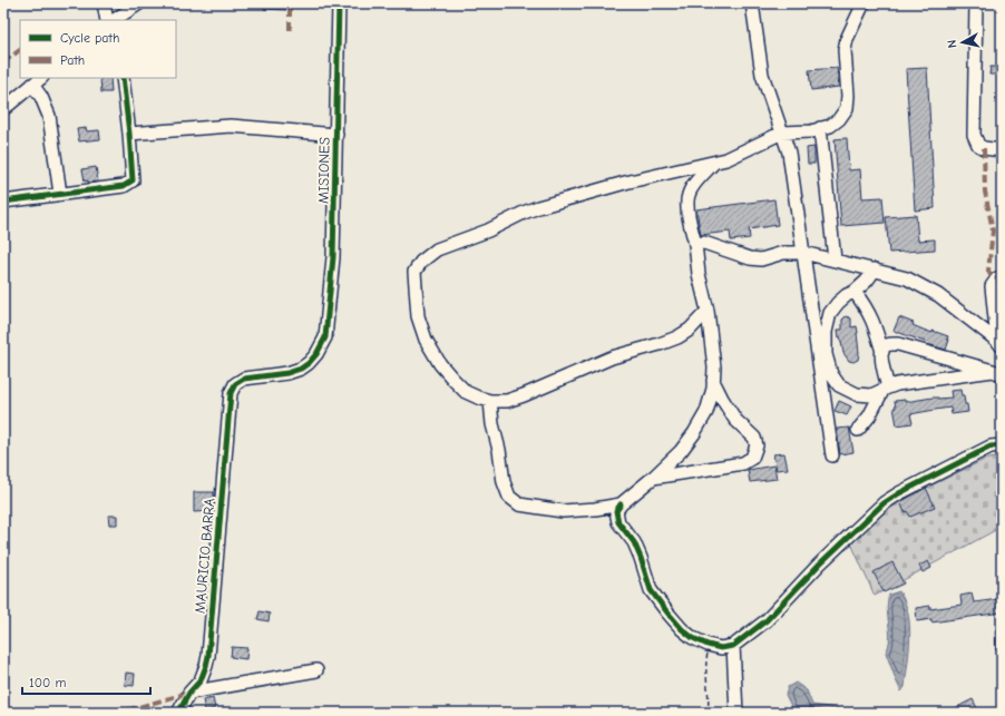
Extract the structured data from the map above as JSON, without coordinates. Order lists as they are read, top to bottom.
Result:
{
  "streets": {
    "street": ["MISIONES", "MAURICIO BARRA"]
  },
  "crossings": [
    ["MISIONES", "MAURICIO BARRA"]
  ],
  "legend": ["Cycle path", "Path"],
  "scale_bar": "100 m",
  "north": "left"
}
